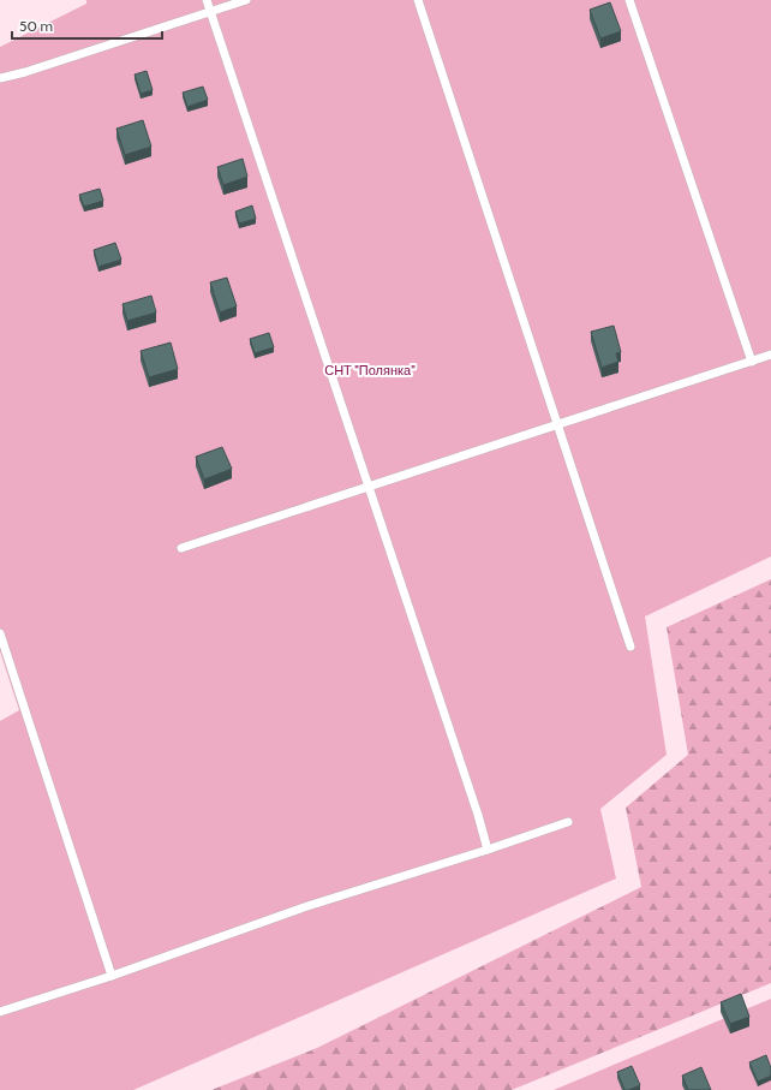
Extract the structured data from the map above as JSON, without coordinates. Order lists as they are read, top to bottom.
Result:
{
  "parks": ["СНТ \"Полянка\""],
  "scale_bar": "50 m"
}
